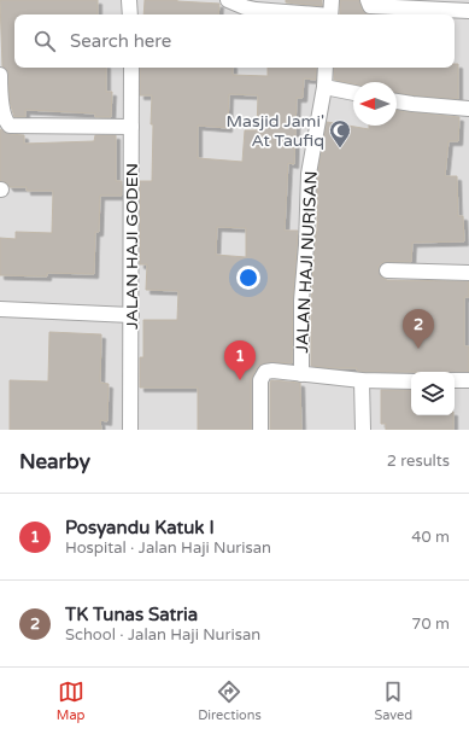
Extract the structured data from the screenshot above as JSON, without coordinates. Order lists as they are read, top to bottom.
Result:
{
  "streets": {
    "street": ["JALAN HAJI GODEN", "JALAN HAJI NURISAN"]
  },
  "places": {
    "mosque": ["Masjid Jami' At Taufiq"]
  },
  "north": "left",
  "page": {
    "search": "Search here",
    "pins": ["2", "1"],
    "heading": ["Nearby", "2 results"],
    "list": [
      {
        "mark": "1",
        "name": "Posyandu Katuk I",
        "note": "Hospital · Jalan Haji Nurisan",
        "value": "40 m"
      },
      {
        "mark": "2",
        "name": "TK Tunas Satria",
        "note": "School · Jalan Haji Nurisan",
        "value": "70 m"
      }
    ],
    "nav": ["Map", "Directions", "Saved"]
  }
}
